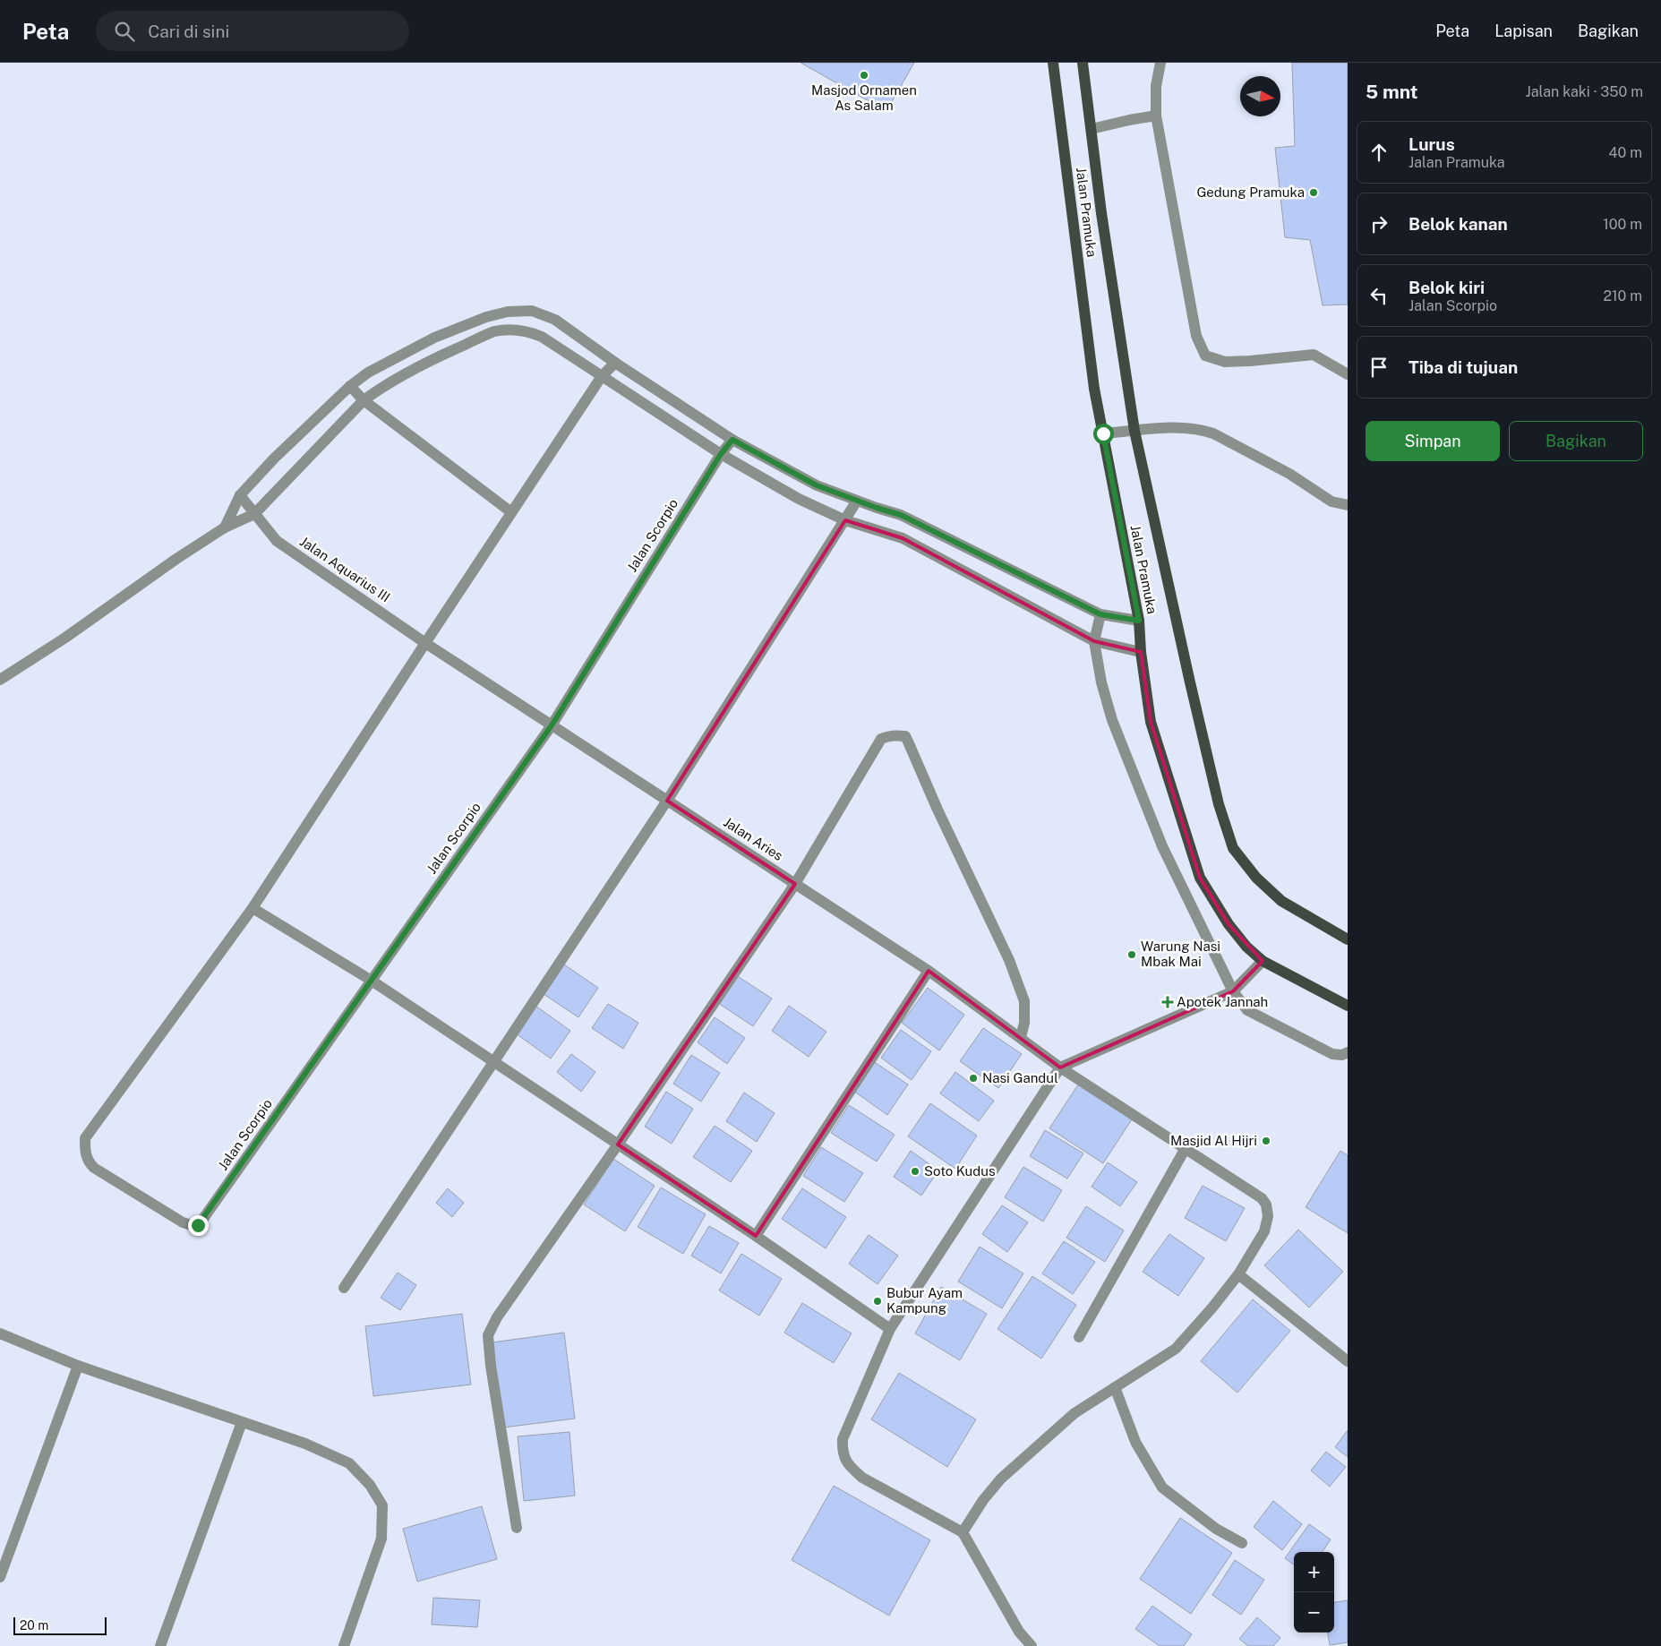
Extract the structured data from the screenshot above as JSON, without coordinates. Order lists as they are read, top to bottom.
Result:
{
  "streets": {
    "main road": ["Jalan Pramuka"],
    "street": ["Jalan Scorpio", "Jalan Aquarius III", "Jalan Aries"]
  },
  "crossings": [
    ["Jalan Scorpio", "Jalan Aries"],
    ["Jalan Aquarius III", "Jalan Aries"]
  ],
  "places": {
    "other": [
      "Masjod Ornamen As Salam",
      "Gedung Pramuka",
      "Warung Nasi Mbak Mai",
      "Nasi Gandul",
      "Masjid Al Hijri",
      "Soto Kudus",
      "Bubur Ayam Kampung"
    ],
    "health": ["Apotek Jannah"]
  },
  "scale_bar": "20 m",
  "north": "right",
  "page": {
    "header": "Peta",
    "search": "Cari di sini",
    "nav": ["Peta", "Lapisan", "Bagikan"],
    "heading": ["5 mnt", "Jalan kaki · 350 m"],
    "list": [
      ["Lurus", "Jalan Pramuka", "40 m"],
      ["Belok kanan", "100 m"],
      ["Belok kiri", "Jalan Scorpio", "210 m"],
      "Tiba di tujuan"
    ],
    "buttons": ["Simpan", "Bagikan"],
    "map_buttons": ["+", "−"],
    "scale": "20 m"
  }
}
